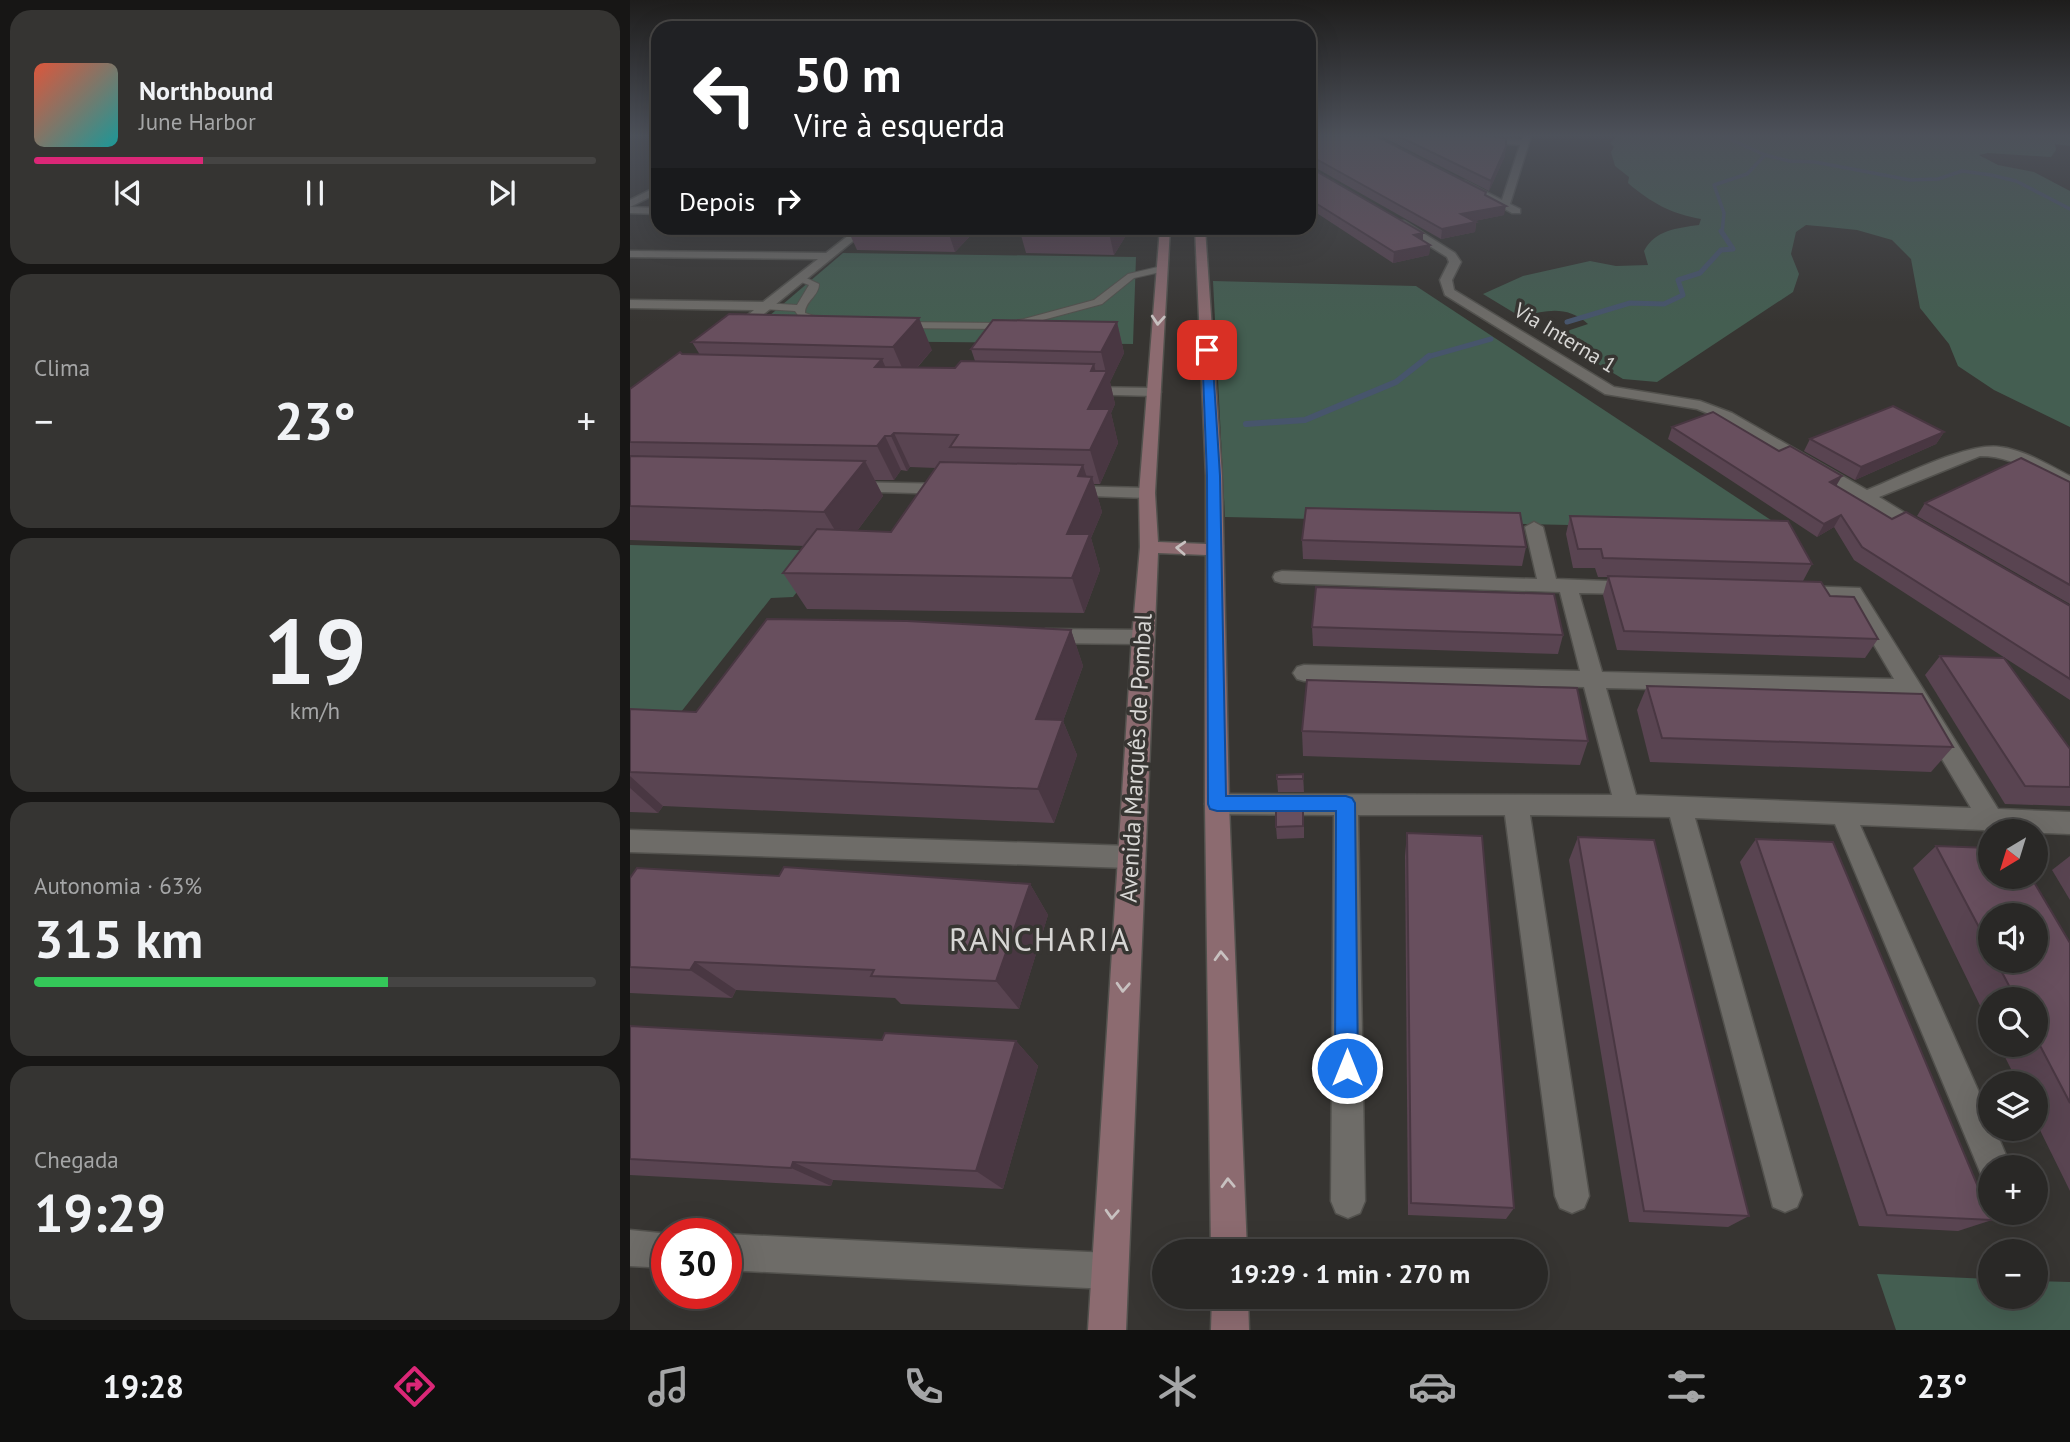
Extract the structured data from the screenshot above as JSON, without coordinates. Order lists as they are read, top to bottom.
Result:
{
  "streets": {
    "main road": ["Avenida Marquês de Pombal"],
    "street": ["Via Interna 1"]
  },
  "districts": ["RANCHARIA"],
  "north": "bottom left",
  "page": {
    "turn": ["50 m", "Vire à esquerda"],
    "song": ["Northbound", "June Harbor"],
    "then": "Depois",
    "tile": [
      "Clima",
      ["19", "km/h"],
      ["Autonomia · 63%", "315 km"],
      ["Chegada", "19:29"]
    ],
    "heat": ["−", "23°", "+"],
    "map_buttons": ["+", "−"],
    "limit": "30",
    "trip": "19:29 · 1 min · 270 m",
    "tabs": ["19:28", "23°"]
  }
}
